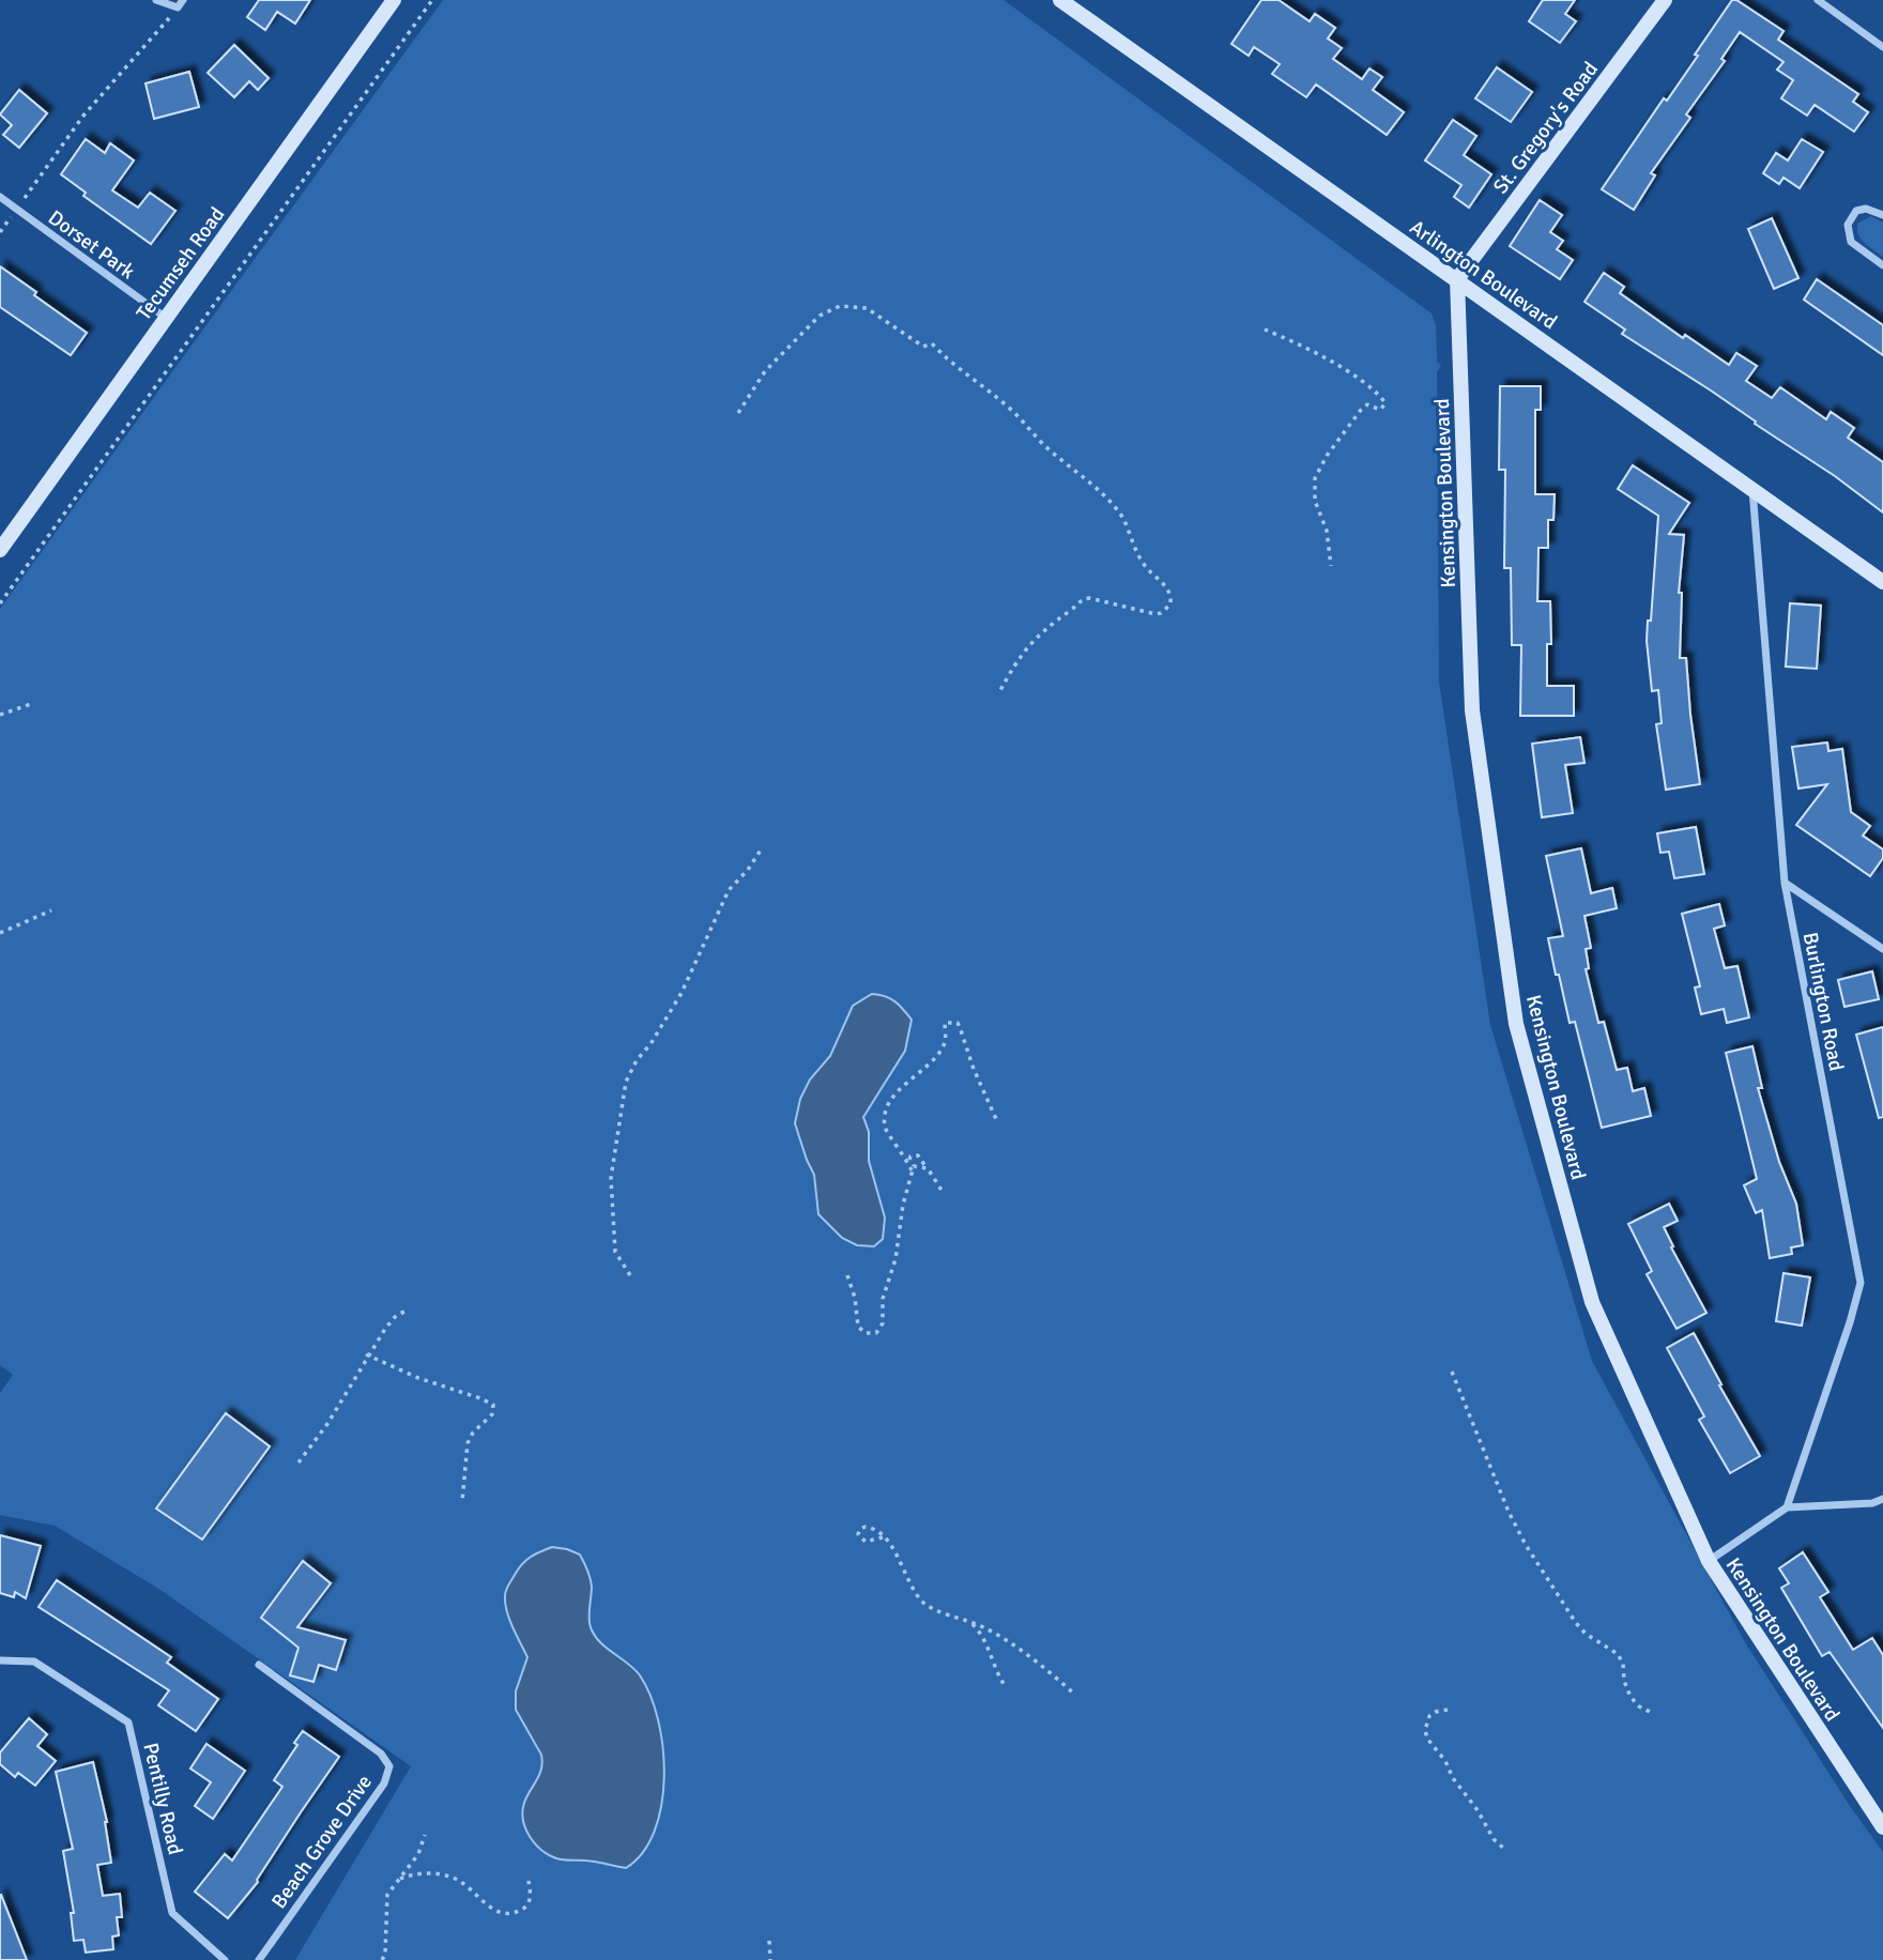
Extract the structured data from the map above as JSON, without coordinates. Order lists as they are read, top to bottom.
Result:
{
  "streets": {
    "street": [
      "St. Gregory's Road",
      "Dorset Park",
      "Tecumseh Road",
      "Arlington Boulevard",
      "Kensington Boulevard",
      "Burlington Road",
      "Pentilly Road",
      "Beach Grove Drive"
    ]
  },
  "crossings": [
    ["St. Gregory's Road", "Arlington Boulevard"],
    ["St. Gregory's Road", "Kensington Boulevard"],
    ["Dorset Park", "Tecumseh Road"],
    ["Arlington Boulevard", "Kensington Boulevard"],
    ["Arlington Boulevard", "Burlington Road"]
  ]
}
